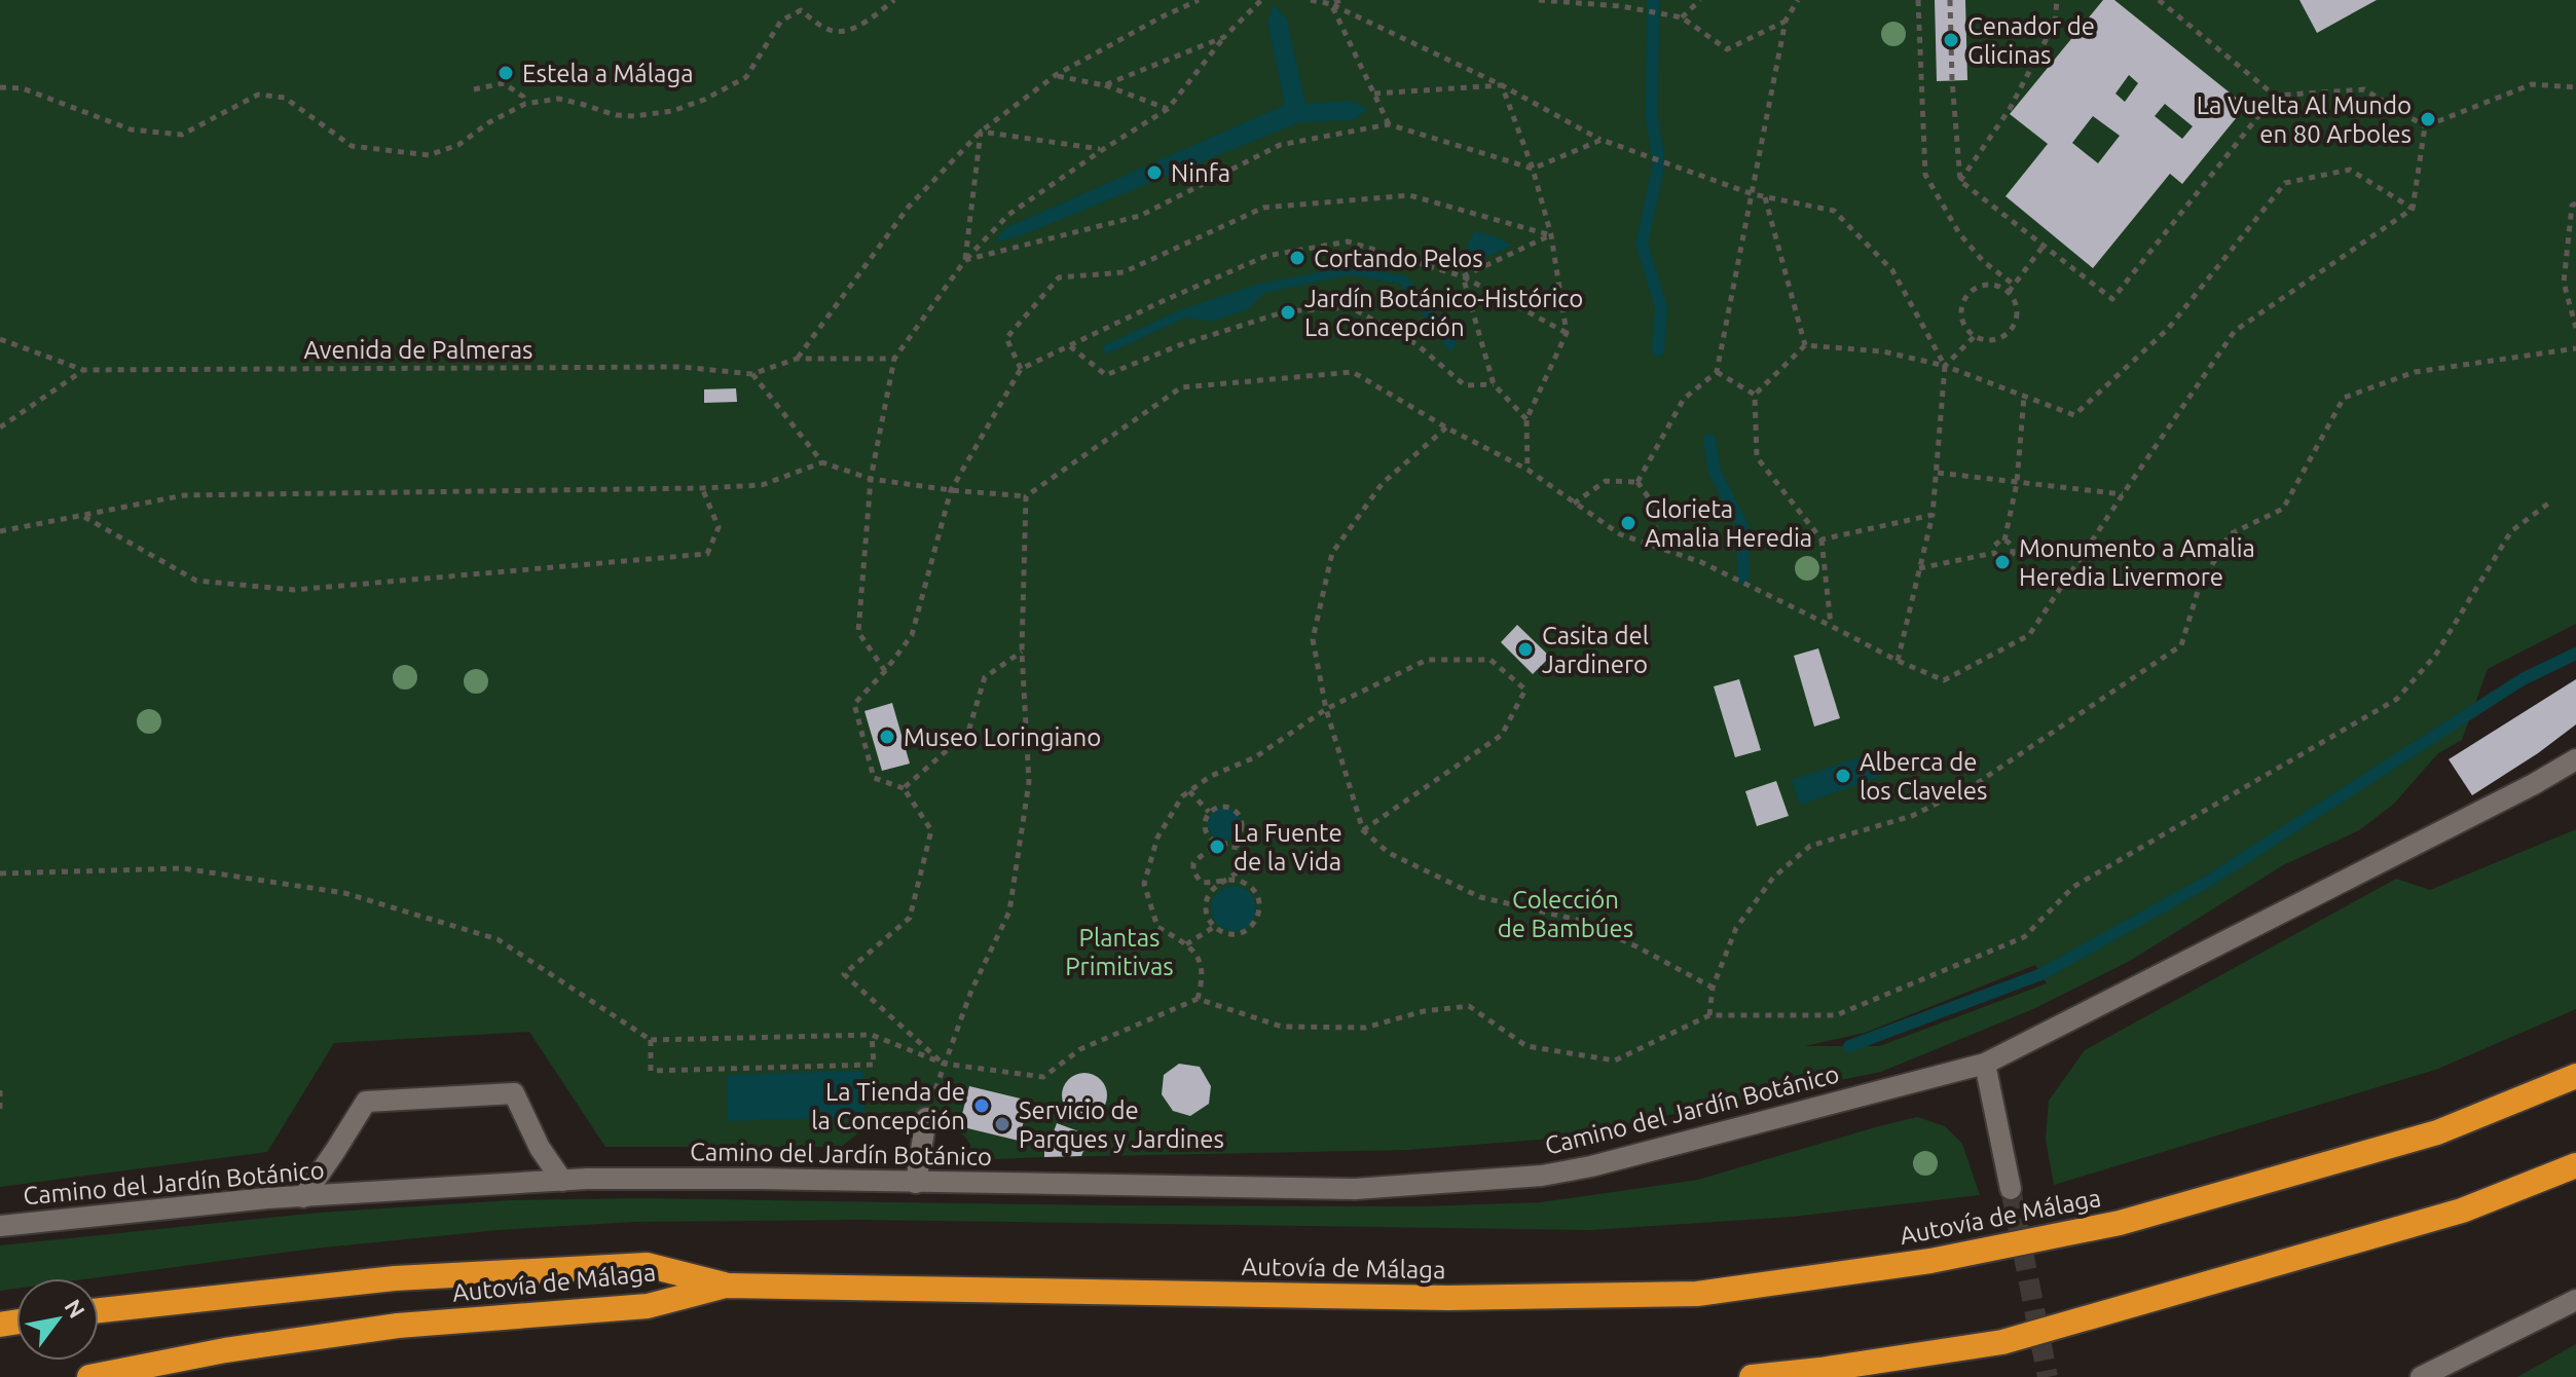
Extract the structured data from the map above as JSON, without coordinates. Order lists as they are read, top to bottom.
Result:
{
  "streets": {
    "highway": ["Autovía de Málaga"],
    "street": ["Camino del Jardín Botánico"],
    "path": ["Avenida de Palmeras"]
  },
  "parks": ["Colección de Bambúes", "Plantas Primitivas"],
  "places": [
    "Cenador de Glicinas",
    "Estela a Málaga",
    "La Vuelta Al Mundo en 80 Arboles",
    "Ninfa",
    "Cortando Pelos",
    "Jardín Botánico-Histórico La Concepción",
    "Glorieta Amalia Heredia",
    "Monumento a Amalia Heredia Livermore",
    "Casita del Jardinero",
    "Museo Loringiano",
    "Alberca de los Claveles",
    "La Fuente de la Vida",
    "La Tienda de la Concepción",
    "Servicio de Parques y Jardines"
  ],
  "north": "top right"
}
